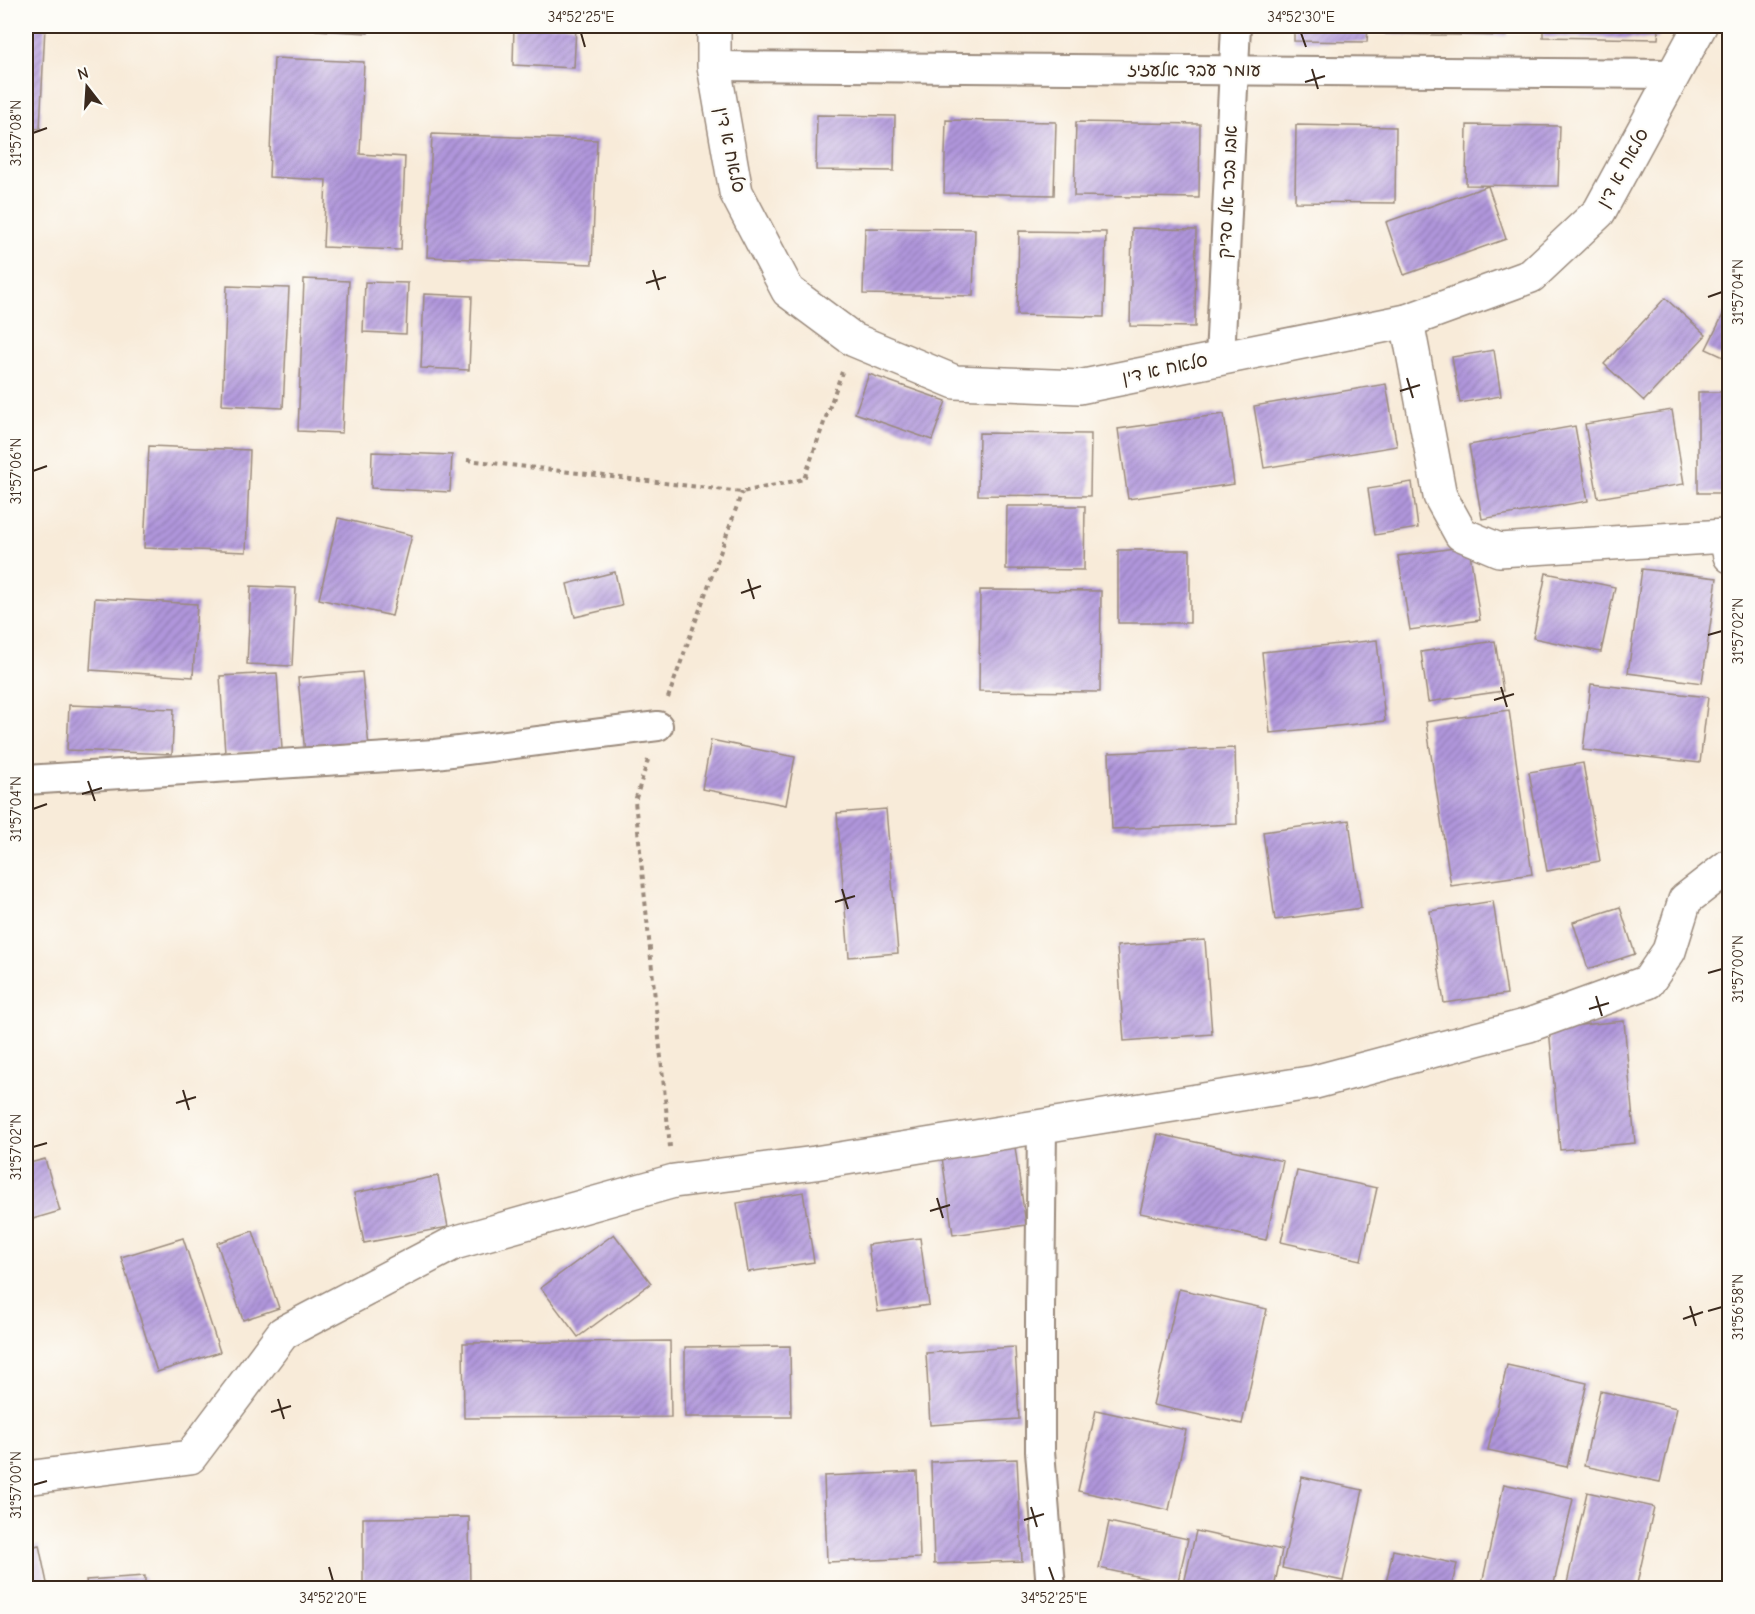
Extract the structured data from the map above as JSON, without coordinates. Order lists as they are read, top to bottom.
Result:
{
  "streets": {
    "street": ["עומר עבד אלעזיז", "סלאח א דין", "אבו בכר אל סדיק"]
  },
  "crossings": [
    ["עומר עבד אלעזיז", "סלאח א דין"],
    ["עומר עבד אלעזיז", "אבו בכר אל סדיק"],
    ["סלאח א דין", "אבו בכר אל סדיק"]
  ],
  "north": "top",
  "coordinates": [
    "34°52'25\"E",
    "34°52'30\"E",
    "31°57'08\"N",
    "31°57'04\"N",
    "31°57'06\"N",
    "31°57'02\"N",
    "31°57'00\"N",
    "31°56'58\"N",
    "34°52'20\"E"
  ]
}
